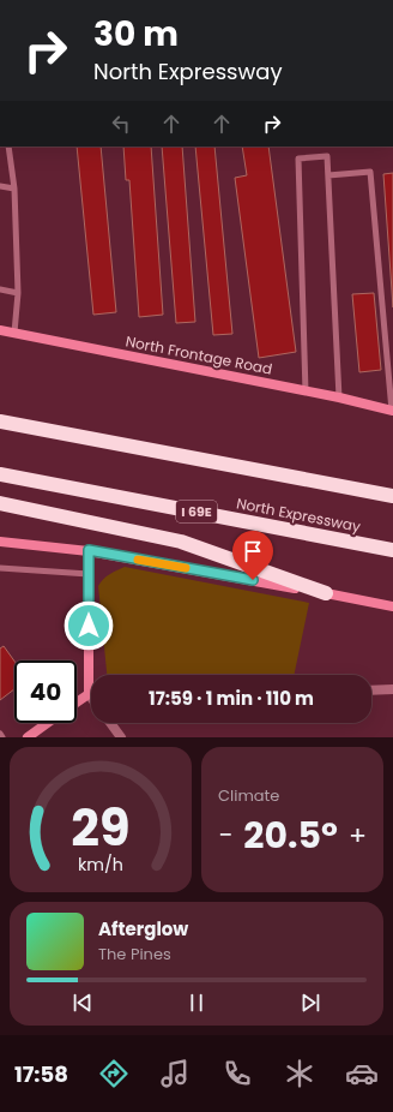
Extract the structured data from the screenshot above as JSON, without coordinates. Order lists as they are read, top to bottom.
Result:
{
  "streets": {
    "highway": ["I 69E", "North Expressway"],
    "main road": ["North Frontage Road"]
  },
  "page": {
    "turn": ["30 m", "North Expressway"],
    "limit": "40",
    "trip": "17:59 · 1 min · 110 m",
    "tile": "Climate",
    "heat": ["−", "20.5°", "+"],
    "song": ["Afterglow", "The Pines"],
    "tabs": "17:58",
    "gauge": ["29", "km/h"]
  }
}
